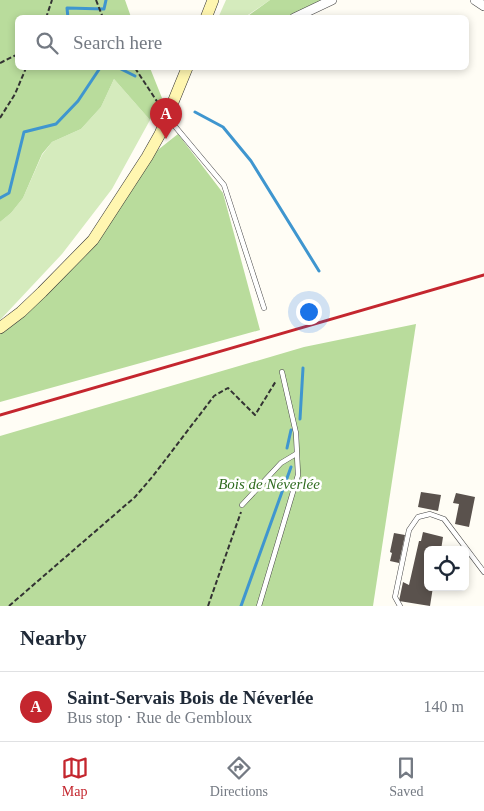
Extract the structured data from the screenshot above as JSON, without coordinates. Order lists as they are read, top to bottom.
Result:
{
  "parks": ["Bois de Néverlée"],
  "page": {
    "search": "Search here",
    "pins": "A",
    "heading": "Nearby",
    "list": [
      {
        "mark": "A",
        "name": "Saint-Servais Bois de Néverlée",
        "note": "Bus stop · Rue de Gembloux",
        "value": "140 m"
      }
    ],
    "nav": ["Map", "Directions", "Saved"]
  }
}
